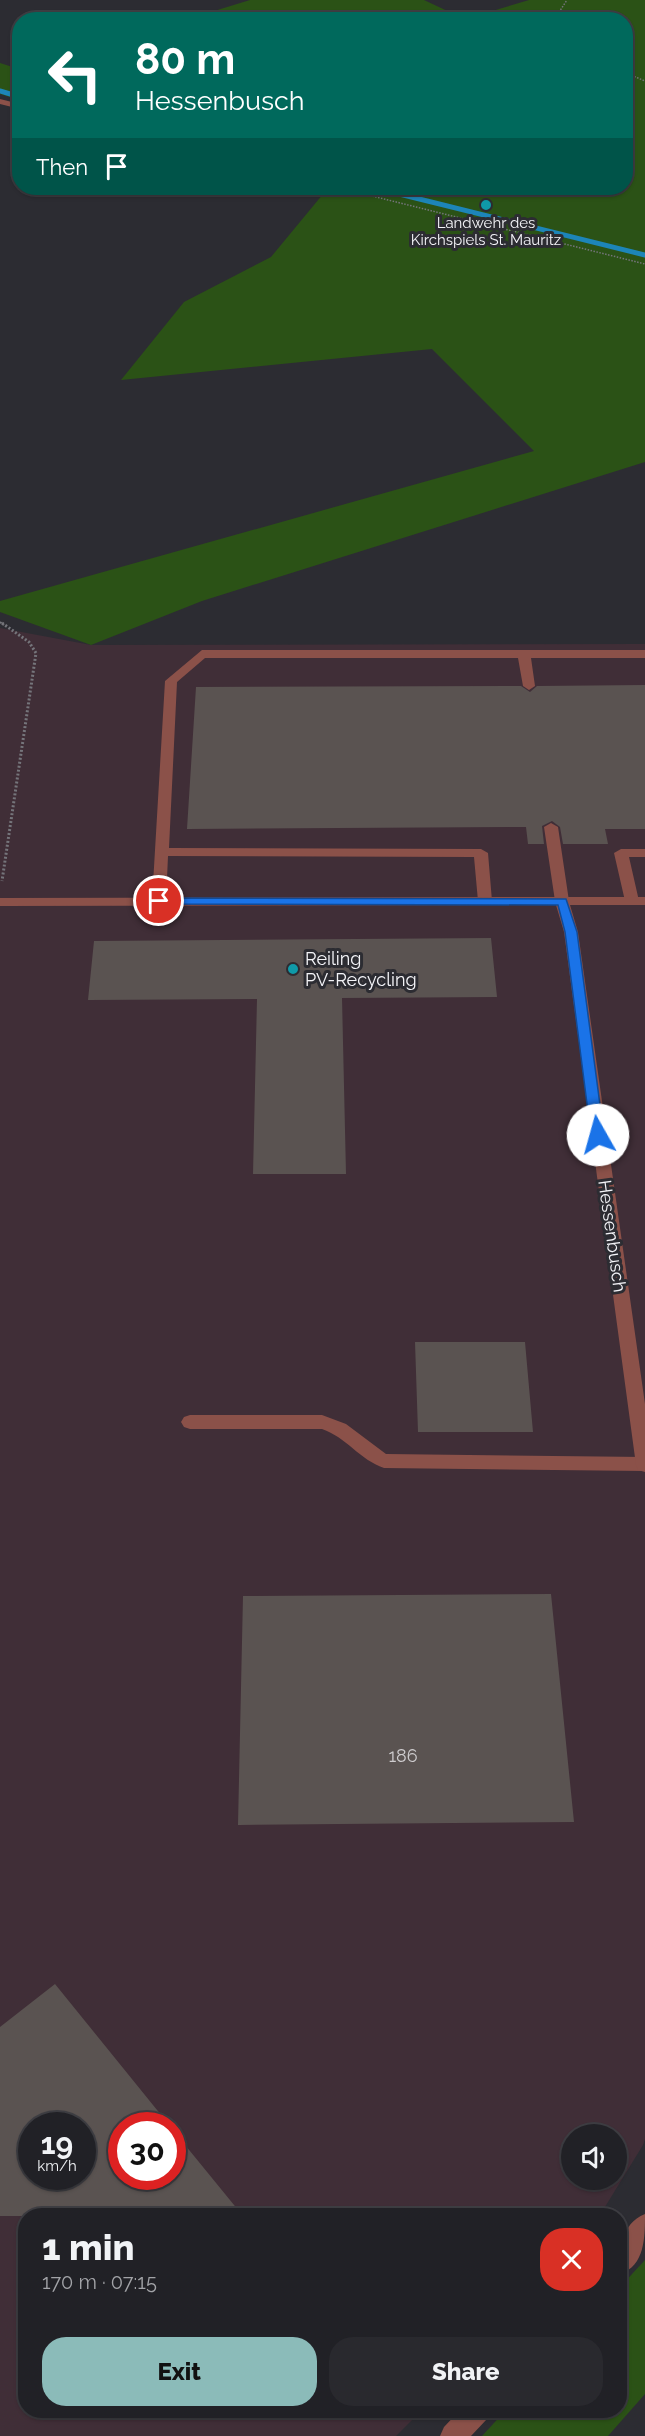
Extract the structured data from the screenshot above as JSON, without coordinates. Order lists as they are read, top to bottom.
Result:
{
  "streets": {
    "street": ["Hessenbusch"]
  },
  "places": ["Landwehr des Kirchspiels St. Mauritz", "Reiling PV-Recycling"],
  "house_numbers": ["186"],
  "page": {
    "turn": ["80 m", "Hessenbusch"],
    "then": "Then",
    "speed": "19 km/h",
    "limit": "30",
    "heading": ["1 min", "170 m · 07:15"],
    "buttons": ["Exit", "Share"]
  }
}
